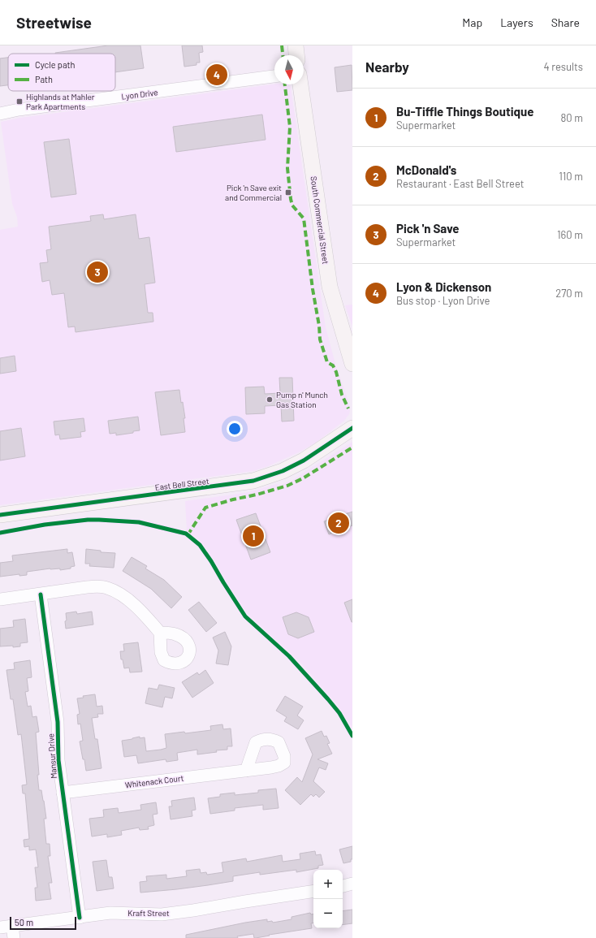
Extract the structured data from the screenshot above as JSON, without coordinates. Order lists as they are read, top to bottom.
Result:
{
  "streets": {
    "main road": ["South Commercial Street", "East Bell Street"],
    "street": [
      "Lyon Drive",
      "Mansur Drive",
      "Whitenack Court",
      "Kraft Street"
    ]
  },
  "crossings": [
    ["Mansur Drive", "Whitenack Court"],
    ["Mansur Drive", "Kraft Street"]
  ],
  "places": {
    "transit": ["Highlands at Mahler Park Apartments", "Pick 'n Save exit and Commercial"],
    "other": ["Pump n' Munch Gas Station"]
  },
  "legend": ["Cycle path", "Path"],
  "scale_bar": "50 m",
  "north": "bottom",
  "page": {
    "header": "Streetwise",
    "nav": ["Map", "Layers", "Share"],
    "heading": ["Nearby", "4 results"],
    "pins": [
      "4",
      "3",
      "2",
      "1"
    ],
    "list": [
      {
        "mark": "1",
        "name": "Bu-Tiffle Things Boutique",
        "note": "Supermarket",
        "value": "80 m"
      },
      {
        "mark": "2",
        "name": "McDonald's",
        "note": "Restaurant · East Bell Street",
        "value": "110 m"
      },
      {
        "mark": "3",
        "name": "Pick 'n Save",
        "note": "Supermarket",
        "value": "160 m"
      },
      {
        "mark": "4",
        "name": "Lyon & Dickenson",
        "note": "Bus stop · Lyon Drive",
        "value": "270 m"
      }
    ],
    "map_buttons": ["+", "−"],
    "scale": "50 m"
  }
}
